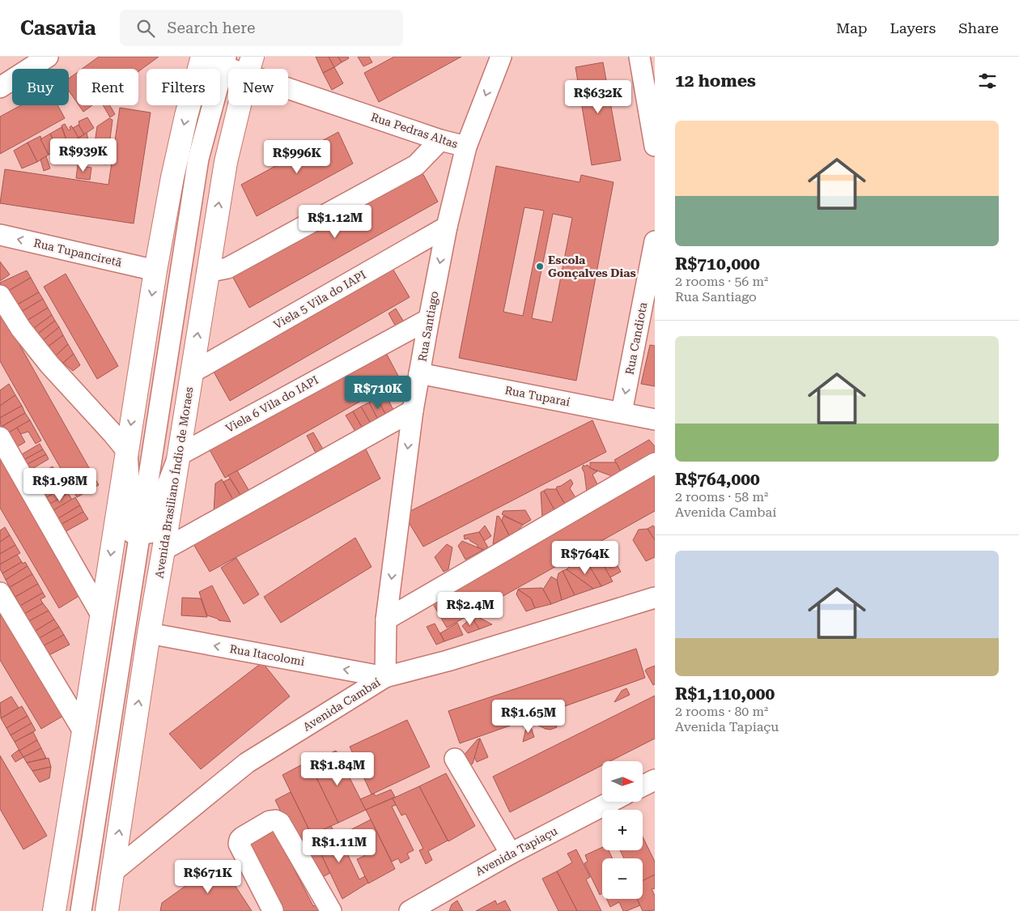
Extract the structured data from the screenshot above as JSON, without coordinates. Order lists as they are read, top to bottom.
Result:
{
  "streets": {
    "main road": ["Avenida Brasiliano Índio de Moraes"],
    "street": [
      "Rua Pedras Altas",
      "Rua Tupanciretã",
      "Viela 5 Vila do IAPI",
      "Rua Santiago",
      "Rua Candiota",
      "Rua Tuparaí",
      "Viela 6 Vila do IAPI",
      "Rua Itacolomi",
      "Avenida Cambaí",
      "Avenida Tapiaçu"
    ]
  },
  "crossings": [
    ["Rua Pedras Altas", "Rua Santiago"],
    ["Rua Pedras Altas", "Avenida Brasiliano Índio de Moraes"],
    ["Viela 5 Vila do IAPI", "Rua Santiago"],
    ["Viela 5 Vila do IAPI", "Avenida Brasiliano Índio de Moraes"],
    ["Rua Santiago", "Rua Tuparaí"],
    ["Rua Santiago", "Viela 6 Vila do IAPI"],
    ["Rua Santiago", "Rua Itacolomi"],
    ["Rua Santiago", "Avenida Cambaí"],
    ["Rua Candiota", "Rua Tuparaí"],
    ["Viela 6 Vila do IAPI", "Avenida Brasiliano Índio de Moraes"],
    ["Avenida Brasiliano Índio de Moraes", "Rua Itacolomi"],
    ["Avenida Brasiliano Índio de Moraes", "Avenida Cambaí"],
    ["Rua Itacolomi", "Avenida Cambaí"]
  ],
  "one_way": [
    "Rua Tupanciretã",
    "Rua Santiago",
    "Rua Candiota",
    "Rua Itacolomi"
  ],
  "places": ["Escola Gonçalves Dias"],
  "north": "right",
  "page": {
    "header": "Casavia",
    "search": "Search here",
    "nav": ["Map", "Layers", "Share"],
    "heading": "12 homes",
    "chip": [
      "Buy",
      "Rent",
      "Filters",
      "New"
    ],
    "price": [
      "R$632K",
      "R$939K",
      "R$996K",
      "R$1.12M",
      "R$710K",
      "R$1.98M",
      "R$764K",
      "R$2.4M",
      "R$1.65M",
      "R$1.84M",
      "R$1.11M",
      "R$671K"
    ],
    "list": [
      {
        "name": "R$710,000",
        "note": "2 rooms · 56 m² · Rua Santiago"
      },
      {
        "name": "R$764,000",
        "note": "2 rooms · 58 m² · Avenida Cambaí"
      },
      {
        "name": "R$1,110,000",
        "note": "2 rooms · 80 m² · Avenida Tapiaçu"
      }
    ],
    "map_buttons": ["+", "−"]
  }
}
